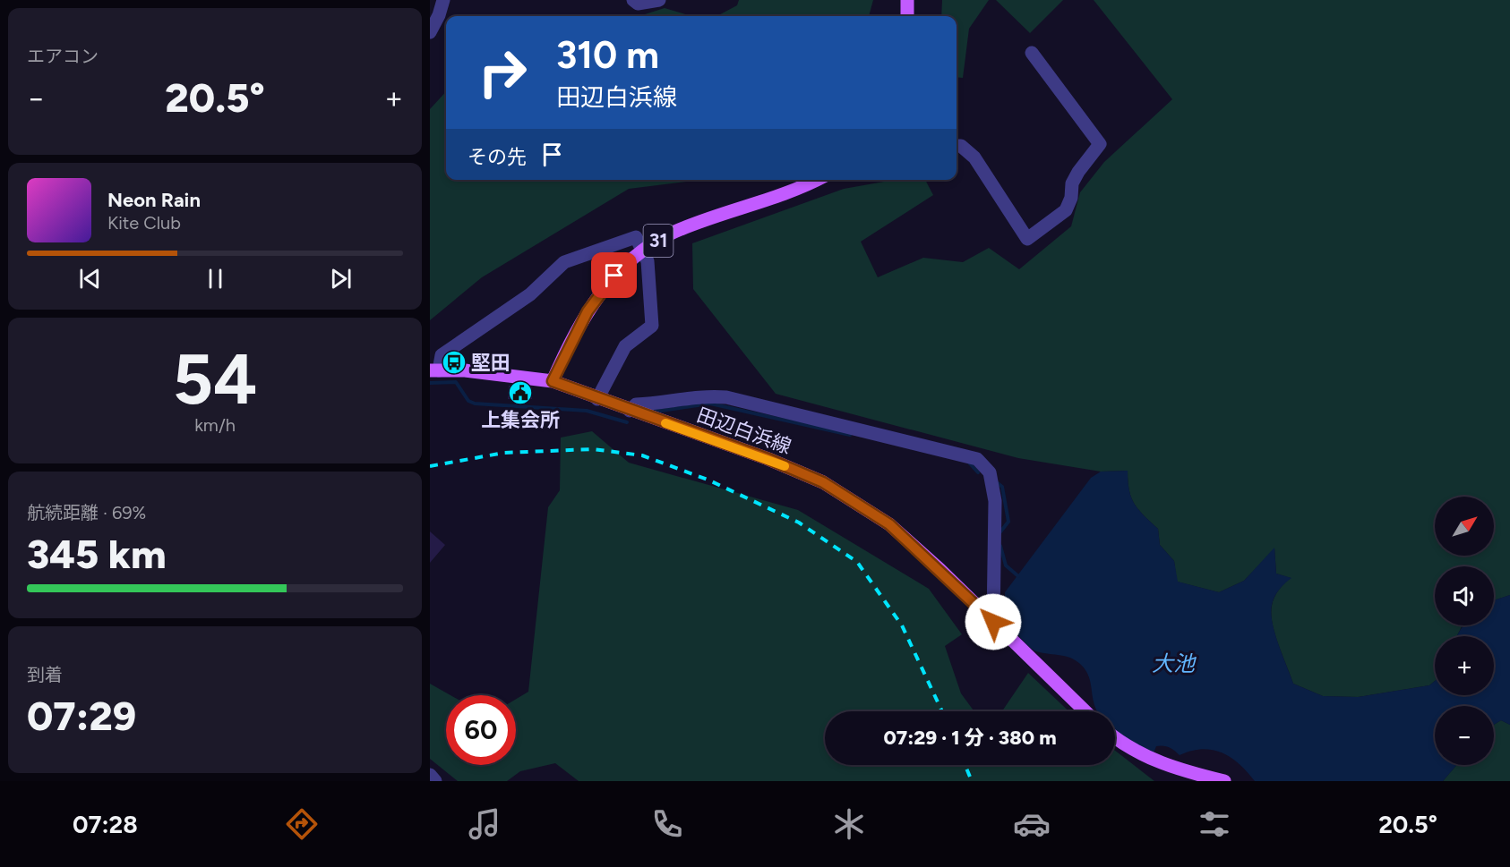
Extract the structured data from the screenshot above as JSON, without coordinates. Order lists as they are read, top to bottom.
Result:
{
  "streets": {
    "main road": ["31", "田辺白浜線"]
  },
  "crossings": [
    ["31", "田辺白浜線"]
  ],
  "water": ["大池"],
  "places": {
    "bus stop": ["堅田"],
    "public building": ["上集会所"]
  },
  "north": "top right",
  "page": {
    "tile": [
      "エアコン",
      ["54", "km/h"],
      ["航続距離 · 69%", "345 km"],
      ["到着", "07:29"]
    ],
    "turn": ["310 m", "田辺白浜線"],
    "heat": ["−", "20.5°", "+"],
    "then": "その先",
    "song": ["Neon Rain", "Kite Club"],
    "map_buttons": ["+", "−"],
    "limit": "60",
    "trip": "07:29 · 1 分 · 380 m",
    "tabs": ["07:28", "20.5°"]
  }
}
